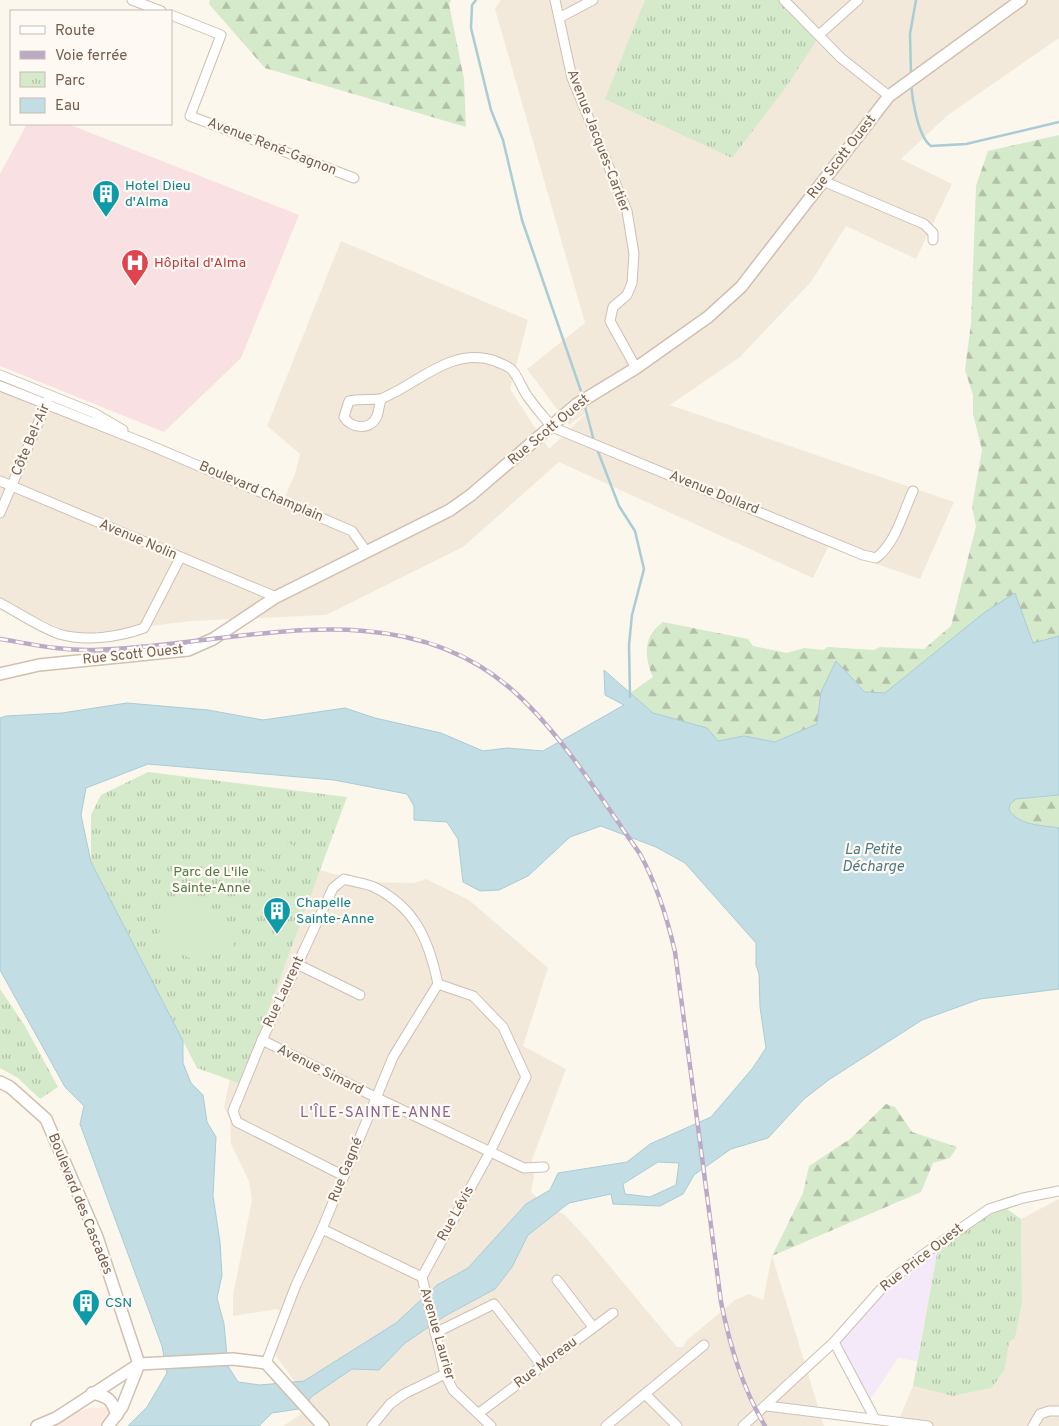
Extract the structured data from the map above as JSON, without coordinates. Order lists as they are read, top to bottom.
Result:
{
  "streets": {
    "street": [
      "Avenue Jacques-Cartier",
      "Avenue René-Gagnon",
      "Rue Scott Ouest",
      "Côte Bel-Air",
      "Boulevard Champlain",
      "Avenue Dollard",
      "Avenue Nolin",
      "Rue Laurent",
      "Avenue Simard",
      "Rue Gagné",
      "Boulevard des Cascades",
      "Rue Lévis",
      "Rue Price Ouest",
      "Avenue Laurier",
      "Rue Moreau"
    ]
  },
  "crossings": [
    ["Avenue Jacques-Cartier", "Rue Scott Ouest"],
    ["Rue Scott Ouest", "Boulevard Champlain"],
    ["Rue Scott Ouest", "Avenue Dollard"],
    ["Rue Scott Ouest", "Avenue Nolin"],
    ["Côte Bel-Air", "Boulevard Champlain"],
    ["Côte Bel-Air", "Avenue Nolin"],
    ["Rue Laurent", "Avenue Simard"],
    ["Rue Laurent", "Rue Gagné"],
    ["Rue Laurent", "Rue Lévis"],
    ["Avenue Simard", "Rue Gagné"],
    ["Avenue Simard", "Rue Lévis"],
    ["Rue Gagné", "Rue Lévis"],
    ["Rue Gagné", "Avenue Laurier"],
    ["Rue Lévis", "Avenue Laurier"],
    ["Avenue Laurier", "Rue Moreau"]
  ],
  "districts": ["L'ÎLE-SAINTE-ANNE"],
  "water": ["La Petite Décharge"],
  "parks": ["Parc de L'ile Sainte-Anne"],
  "places": {
    "building": ["Hotel Dieu d'Alma", "Chapelle Sainte-Anne", "CSN"],
    "hospital": ["Hôpital d'Alma"]
  },
  "legend": [
    "Route",
    "Voie ferrée",
    "Parc",
    "Eau"
  ]
}
